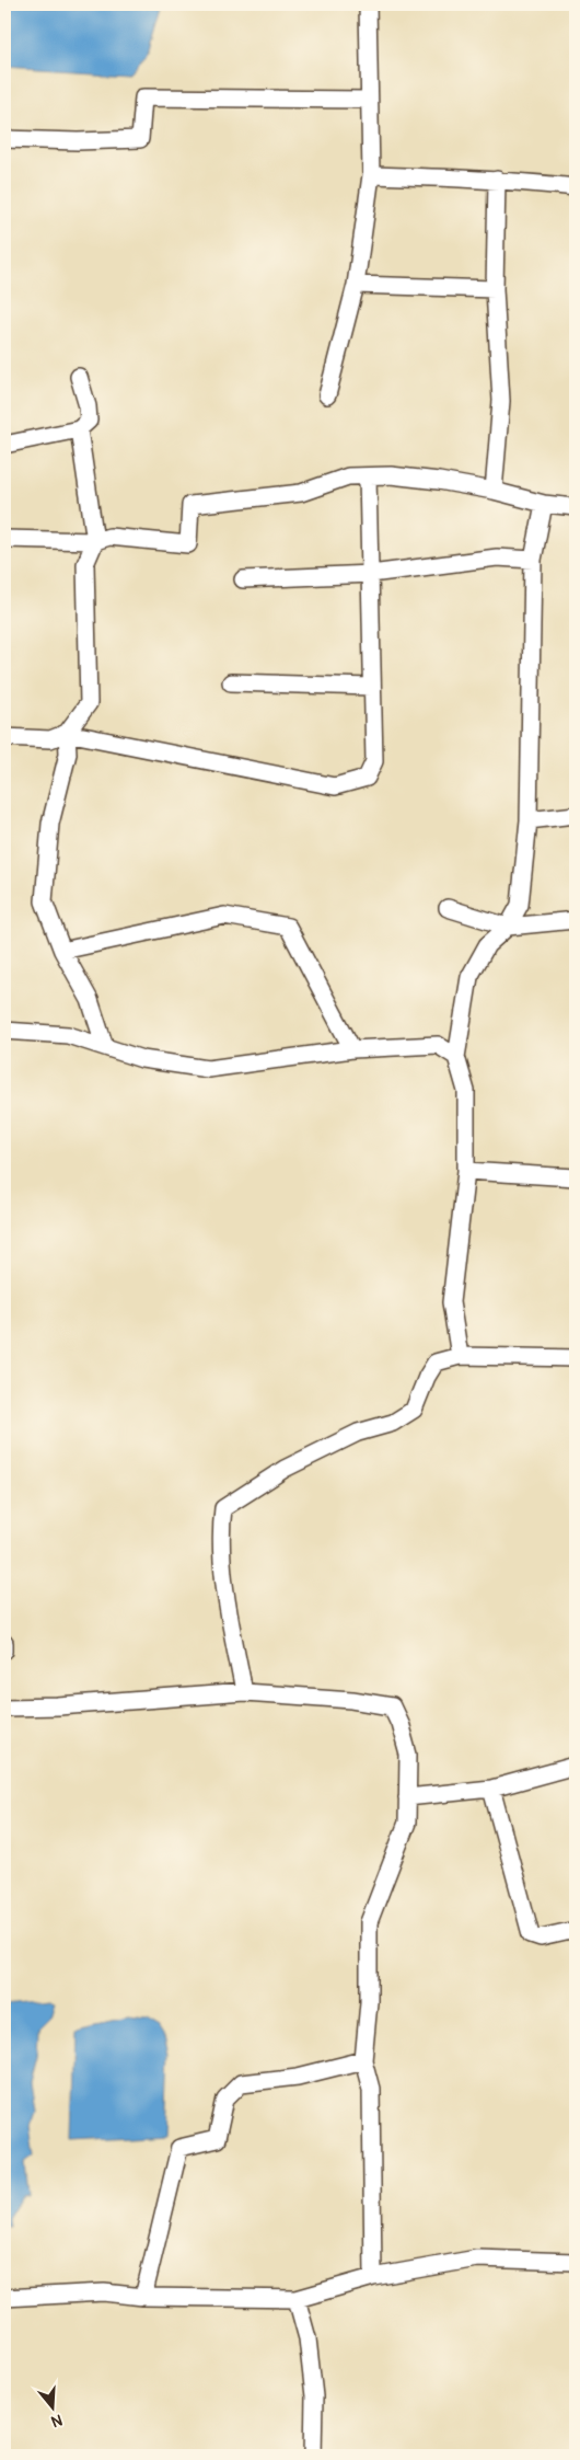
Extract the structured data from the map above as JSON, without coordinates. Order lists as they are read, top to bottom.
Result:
{
  "north": "bottom"
}
